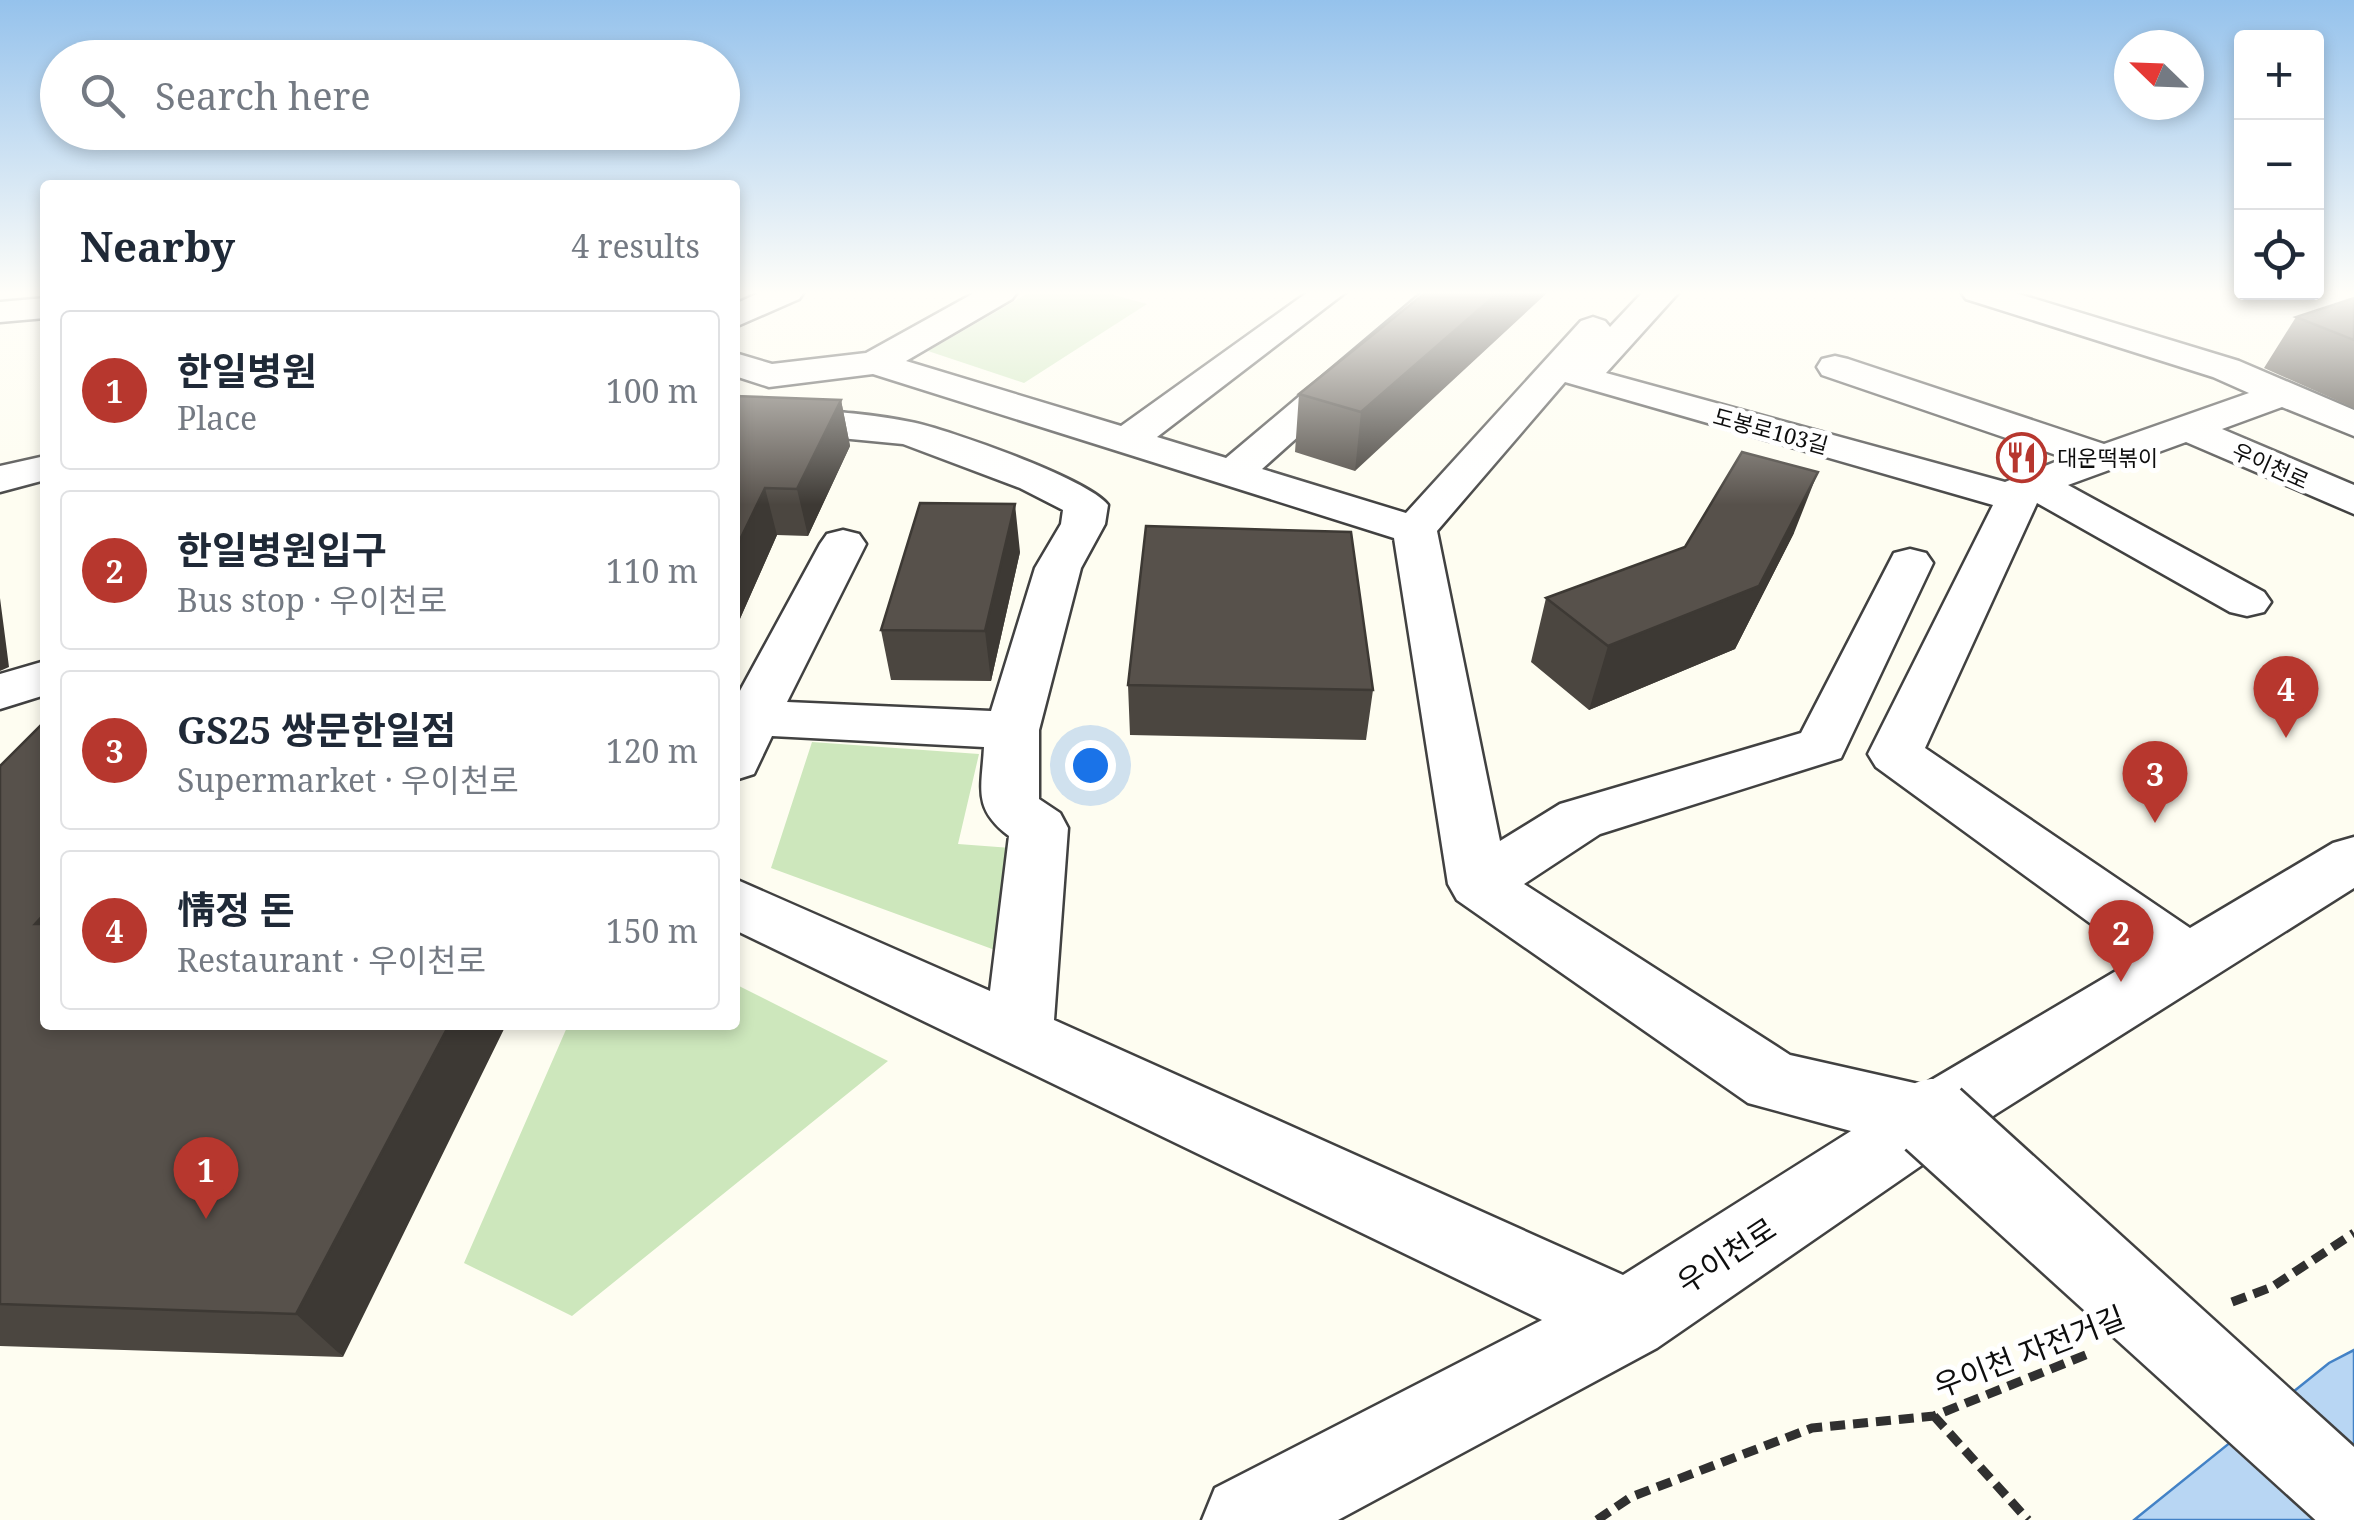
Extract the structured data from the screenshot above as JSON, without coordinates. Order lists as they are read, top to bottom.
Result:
{
  "streets": {
    "street": ["도봉로103길", "우이천로"],
    "path": ["우이천 자전거길"]
  },
  "places": {
    "restaurant": ["대운떡볶이"]
  },
  "north": "top left",
  "page": {
    "map_buttons": ["+", "−"],
    "search": "Search here",
    "heading": ["Nearby", "4 results"],
    "list": [
      {
        "mark": "1",
        "name": "한일병원",
        "note": "Place",
        "value": "100 m"
      },
      {
        "mark": "2",
        "name": "한일병원입구",
        "note": "Bus stop · 우이천로",
        "value": "110 m"
      },
      {
        "mark": "3",
        "name": "GS25 쌍문한일점",
        "note": "Supermarket · 우이천로",
        "value": "120 m"
      },
      {
        "mark": "4",
        "name": "情정 돈",
        "note": "Restaurant · 우이천로",
        "value": "150 m"
      }
    ],
    "pins": [
      "4",
      "3",
      "2",
      "1"
    ]
  }
}
